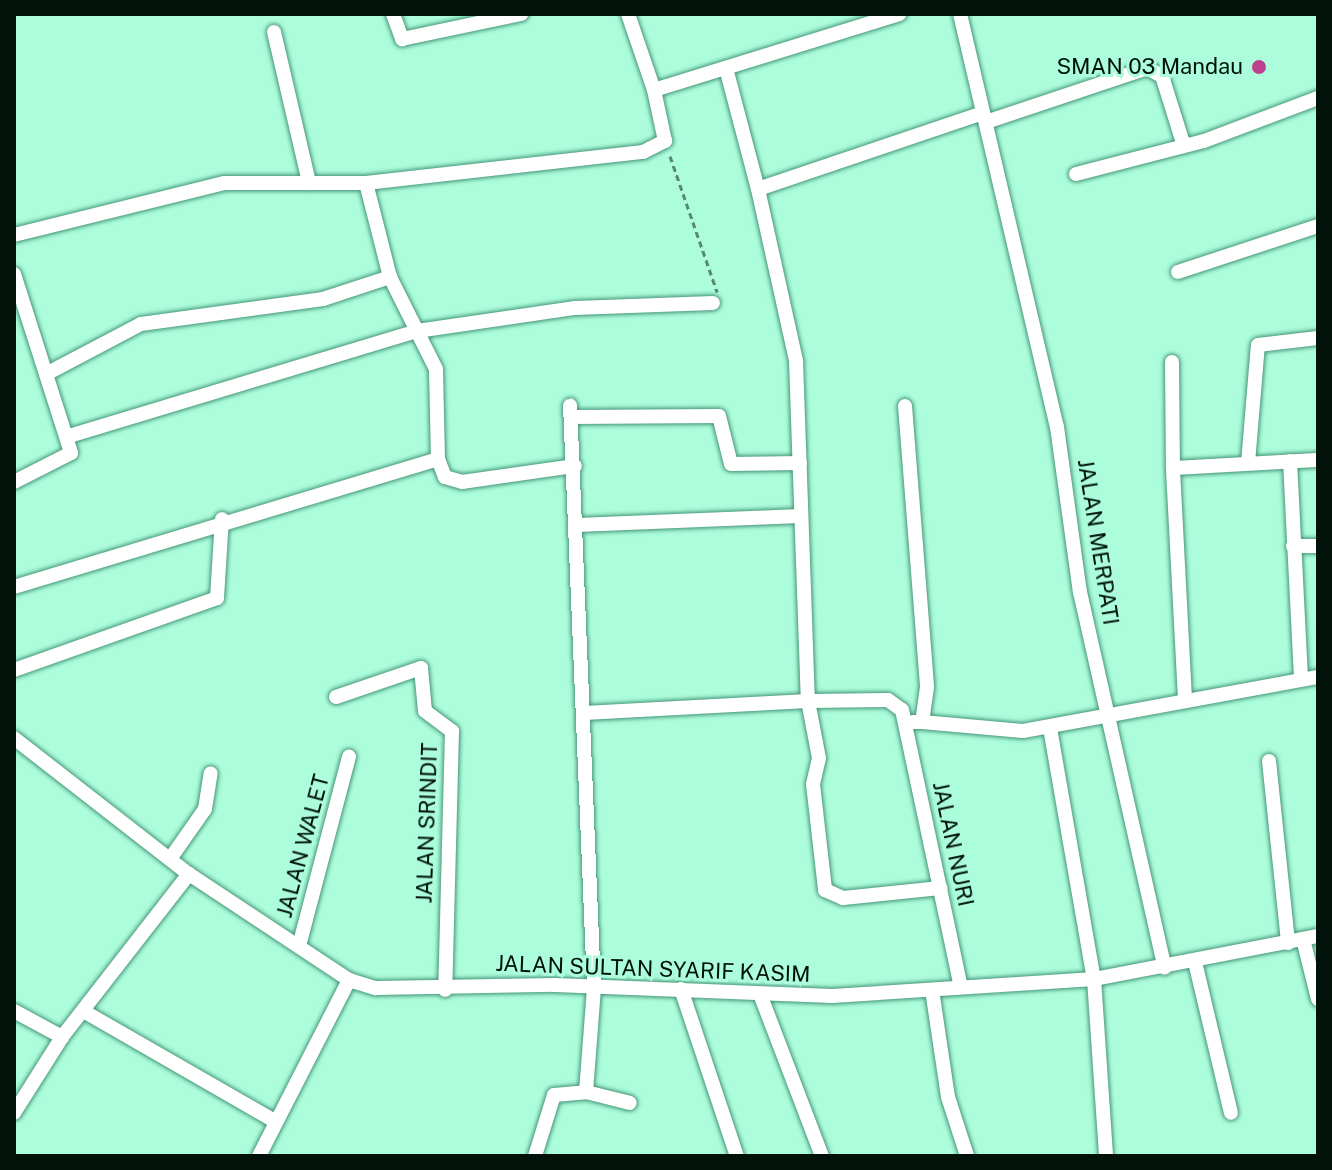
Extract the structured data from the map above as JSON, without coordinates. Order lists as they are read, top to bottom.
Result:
{
  "streets": {
    "street": [
      "JALAN MERPATI",
      "JALAN SRINDIT",
      "JALAN NURI",
      "JALAN WALET",
      "JALAN SULTAN SYARIF KASIM"
    ]
  },
  "crossings": [
    ["JALAN MERPATI", "JALAN SULTAN SYARIF KASIM"],
    ["JALAN SRINDIT", "JALAN SULTAN SYARIF KASIM"],
    ["JALAN NURI", "JALAN SULTAN SYARIF KASIM"],
    ["JALAN WALET", "JALAN SULTAN SYARIF KASIM"]
  ],
  "places": ["SMAN 03 Mandau"]
}
